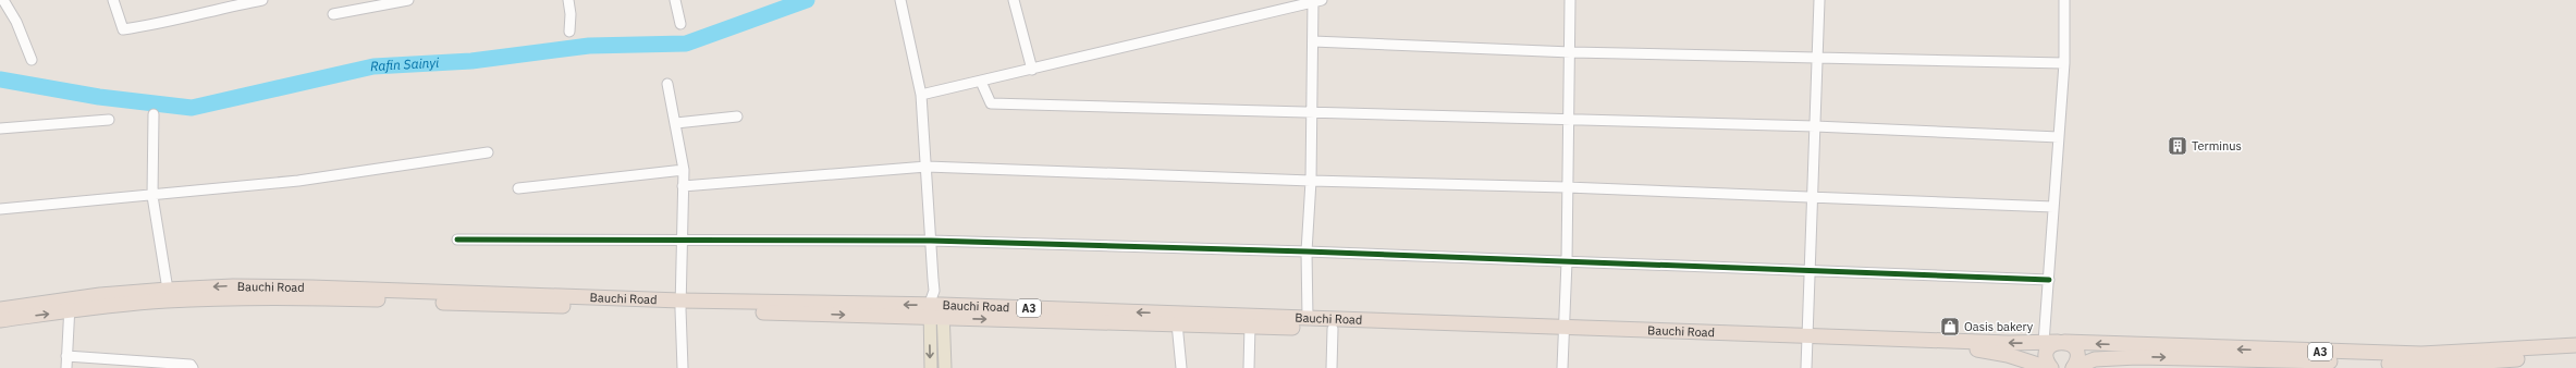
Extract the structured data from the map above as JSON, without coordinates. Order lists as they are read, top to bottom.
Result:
{
  "streets": {
    "highway": ["Bauchi Road", "A3"]
  },
  "crossings": [
    ["Bauchi Road", "A3"]
  ],
  "water": ["Rafin Sainyi"],
  "places": {
    "building": ["Terminus"],
    "shop": ["Oasis bakery"]
  }
}
